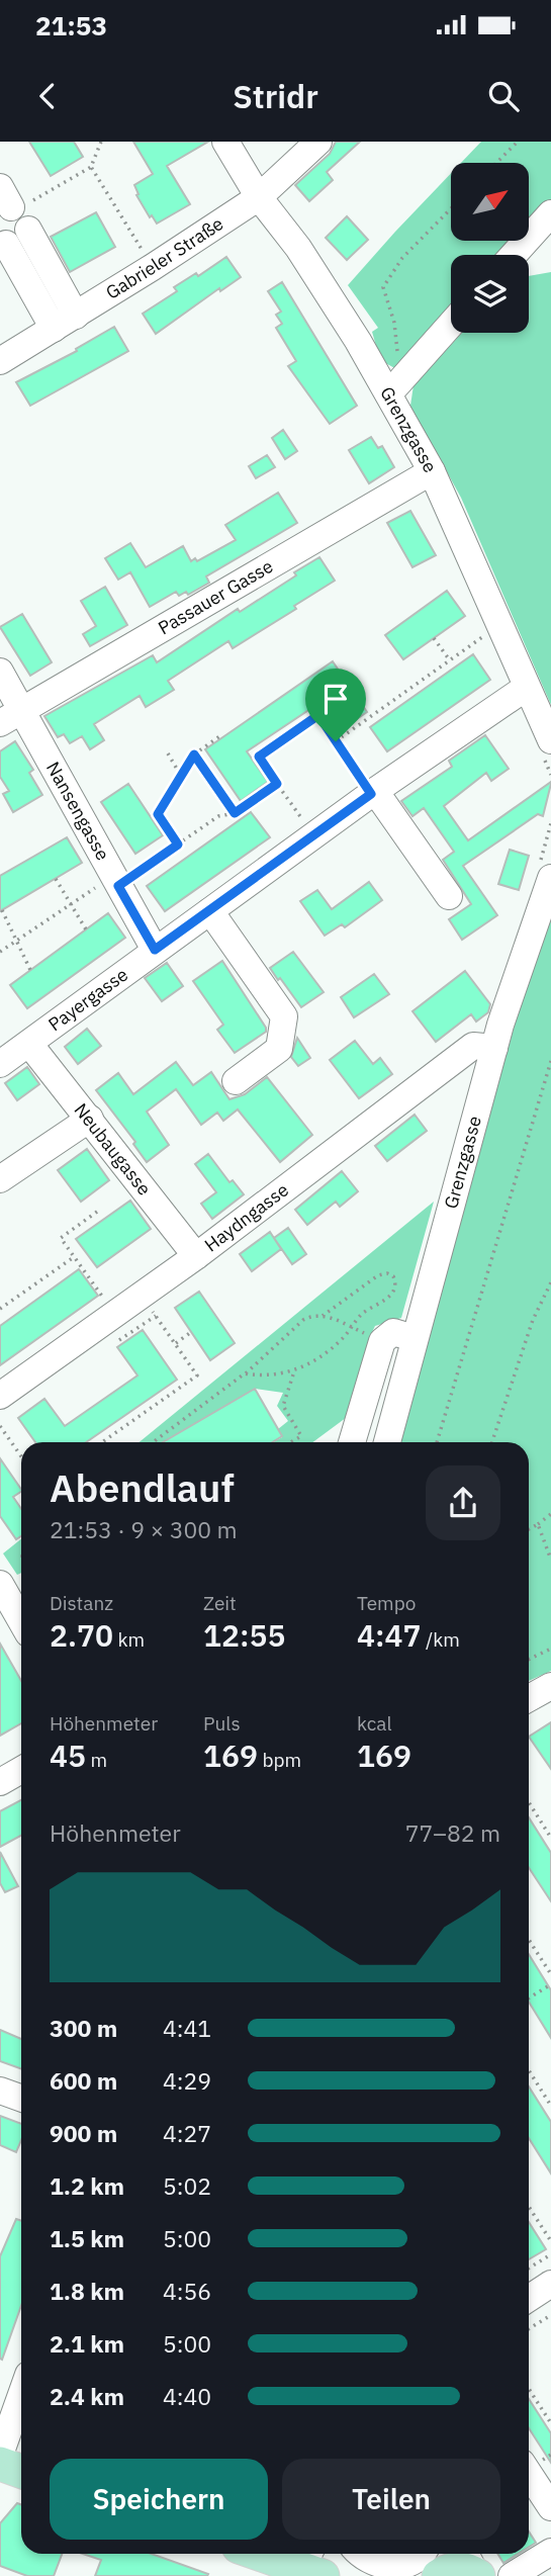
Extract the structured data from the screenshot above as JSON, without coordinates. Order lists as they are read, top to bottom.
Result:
{
  "streets": {
    "street": [
      "Gabrieler Straße",
      "Grenzgasse",
      "Passauer Gasse",
      "Nansengasse",
      "Payergasse",
      "Neubaugasse",
      "Haydngasse"
    ]
  },
  "crossings": [
    ["Gabrieler Straße", "Grenzgasse"],
    ["Grenzgasse", "Passauer Gasse"],
    ["Grenzgasse", "Payergasse"],
    ["Grenzgasse", "Haydngasse"],
    ["Passauer Gasse", "Nansengasse"],
    ["Nansengasse", "Payergasse"],
    ["Payergasse", "Neubaugasse"],
    ["Neubaugasse", "Haydngasse"]
  ],
  "north": "top right",
  "page": {
    "status": "21:53",
    "header": "Stridr",
    "heading": ["Abendlauf", "21:53 · 9 × 300 m"],
    "stats": [
      ["Distanz", "2.70 km"],
      ["Zeit", "12:55"],
      ["Tempo", "4:47 /km"],
      ["Höhenmeter", "45 m"],
      ["Puls", "169 bpm"],
      ["kcal", "169"]
    ],
    "chart": ["Höhenmeter", "77–82 m"],
    "list": [
      {
        "name": "300 m",
        "note": "4:41"
      },
      {
        "name": "600 m",
        "note": "4:29"
      },
      {
        "name": "900 m",
        "note": "4:27"
      },
      {
        "name": "1.2 km",
        "note": "5:02"
      },
      {
        "name": "1.5 km",
        "note": "5:00"
      },
      {
        "name": "1.8 km",
        "note": "4:56"
      },
      {
        "name": "2.1 km",
        "note": "5:00"
      },
      {
        "name": "2.4 km",
        "note": "4:40"
      }
    ],
    "buttons": ["Speichern", "Teilen"]
  }
}
